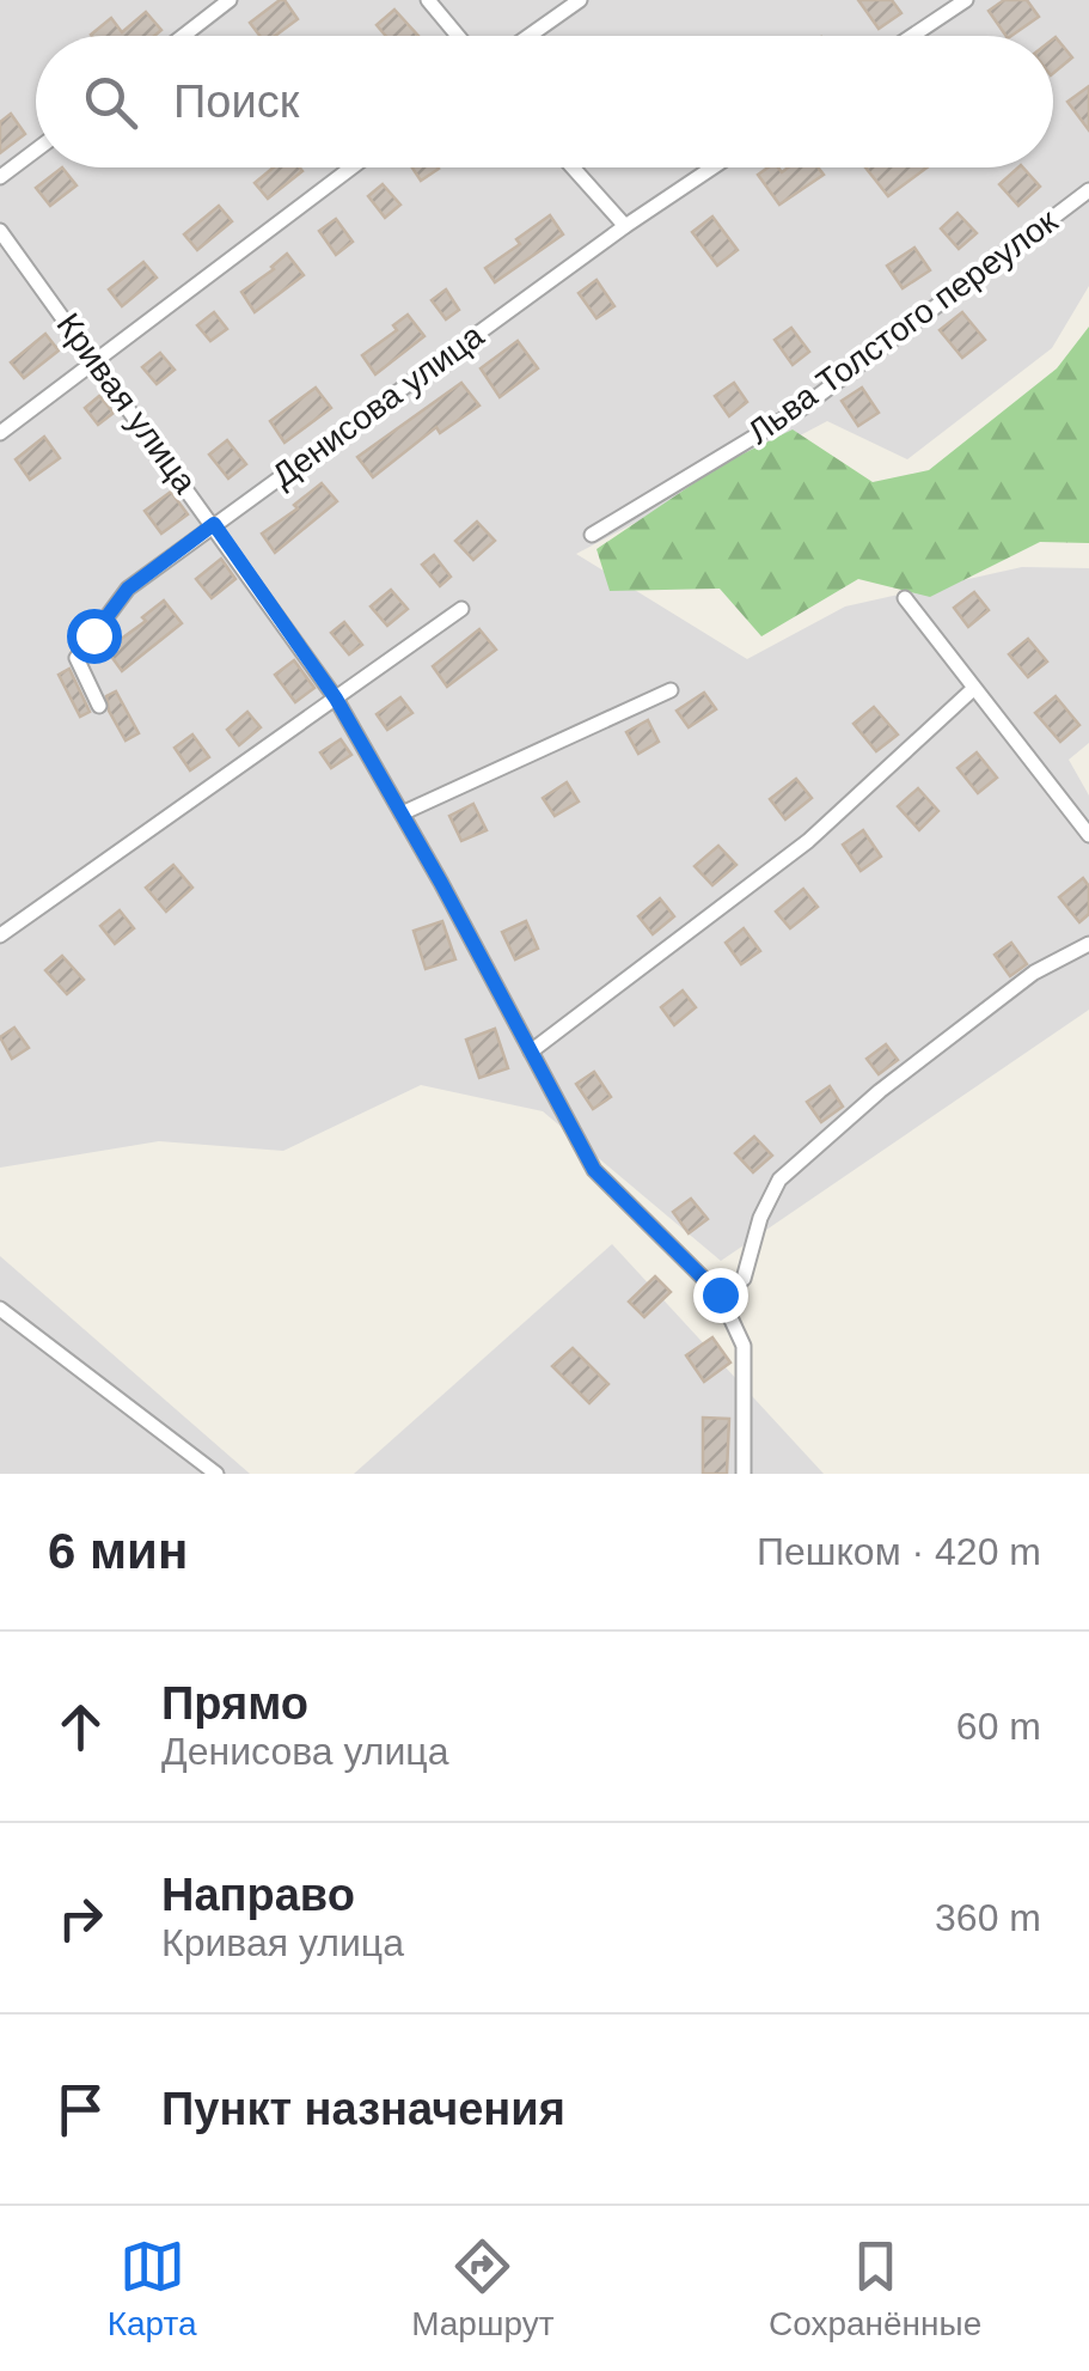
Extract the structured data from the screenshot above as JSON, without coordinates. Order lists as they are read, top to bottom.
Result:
{
  "streets": {
    "street": ["Льва Толстого переулок", "Кривая улица", "Денисова улица"]
  },
  "crossings": [
    ["Кривая улица", "Денисова улица"]
  ],
  "page": {
    "search": "Поиск",
    "heading": ["6 мин", "Пешком · 420 m"],
    "list": [
      ["Прямо", "Денисова улица", "60 m"],
      ["Направо", "Кривая улица", "360 m"],
      "Пункт назначения"
    ],
    "nav": ["Карта", "Маршрут", "Сохранённые"]
  }
}
